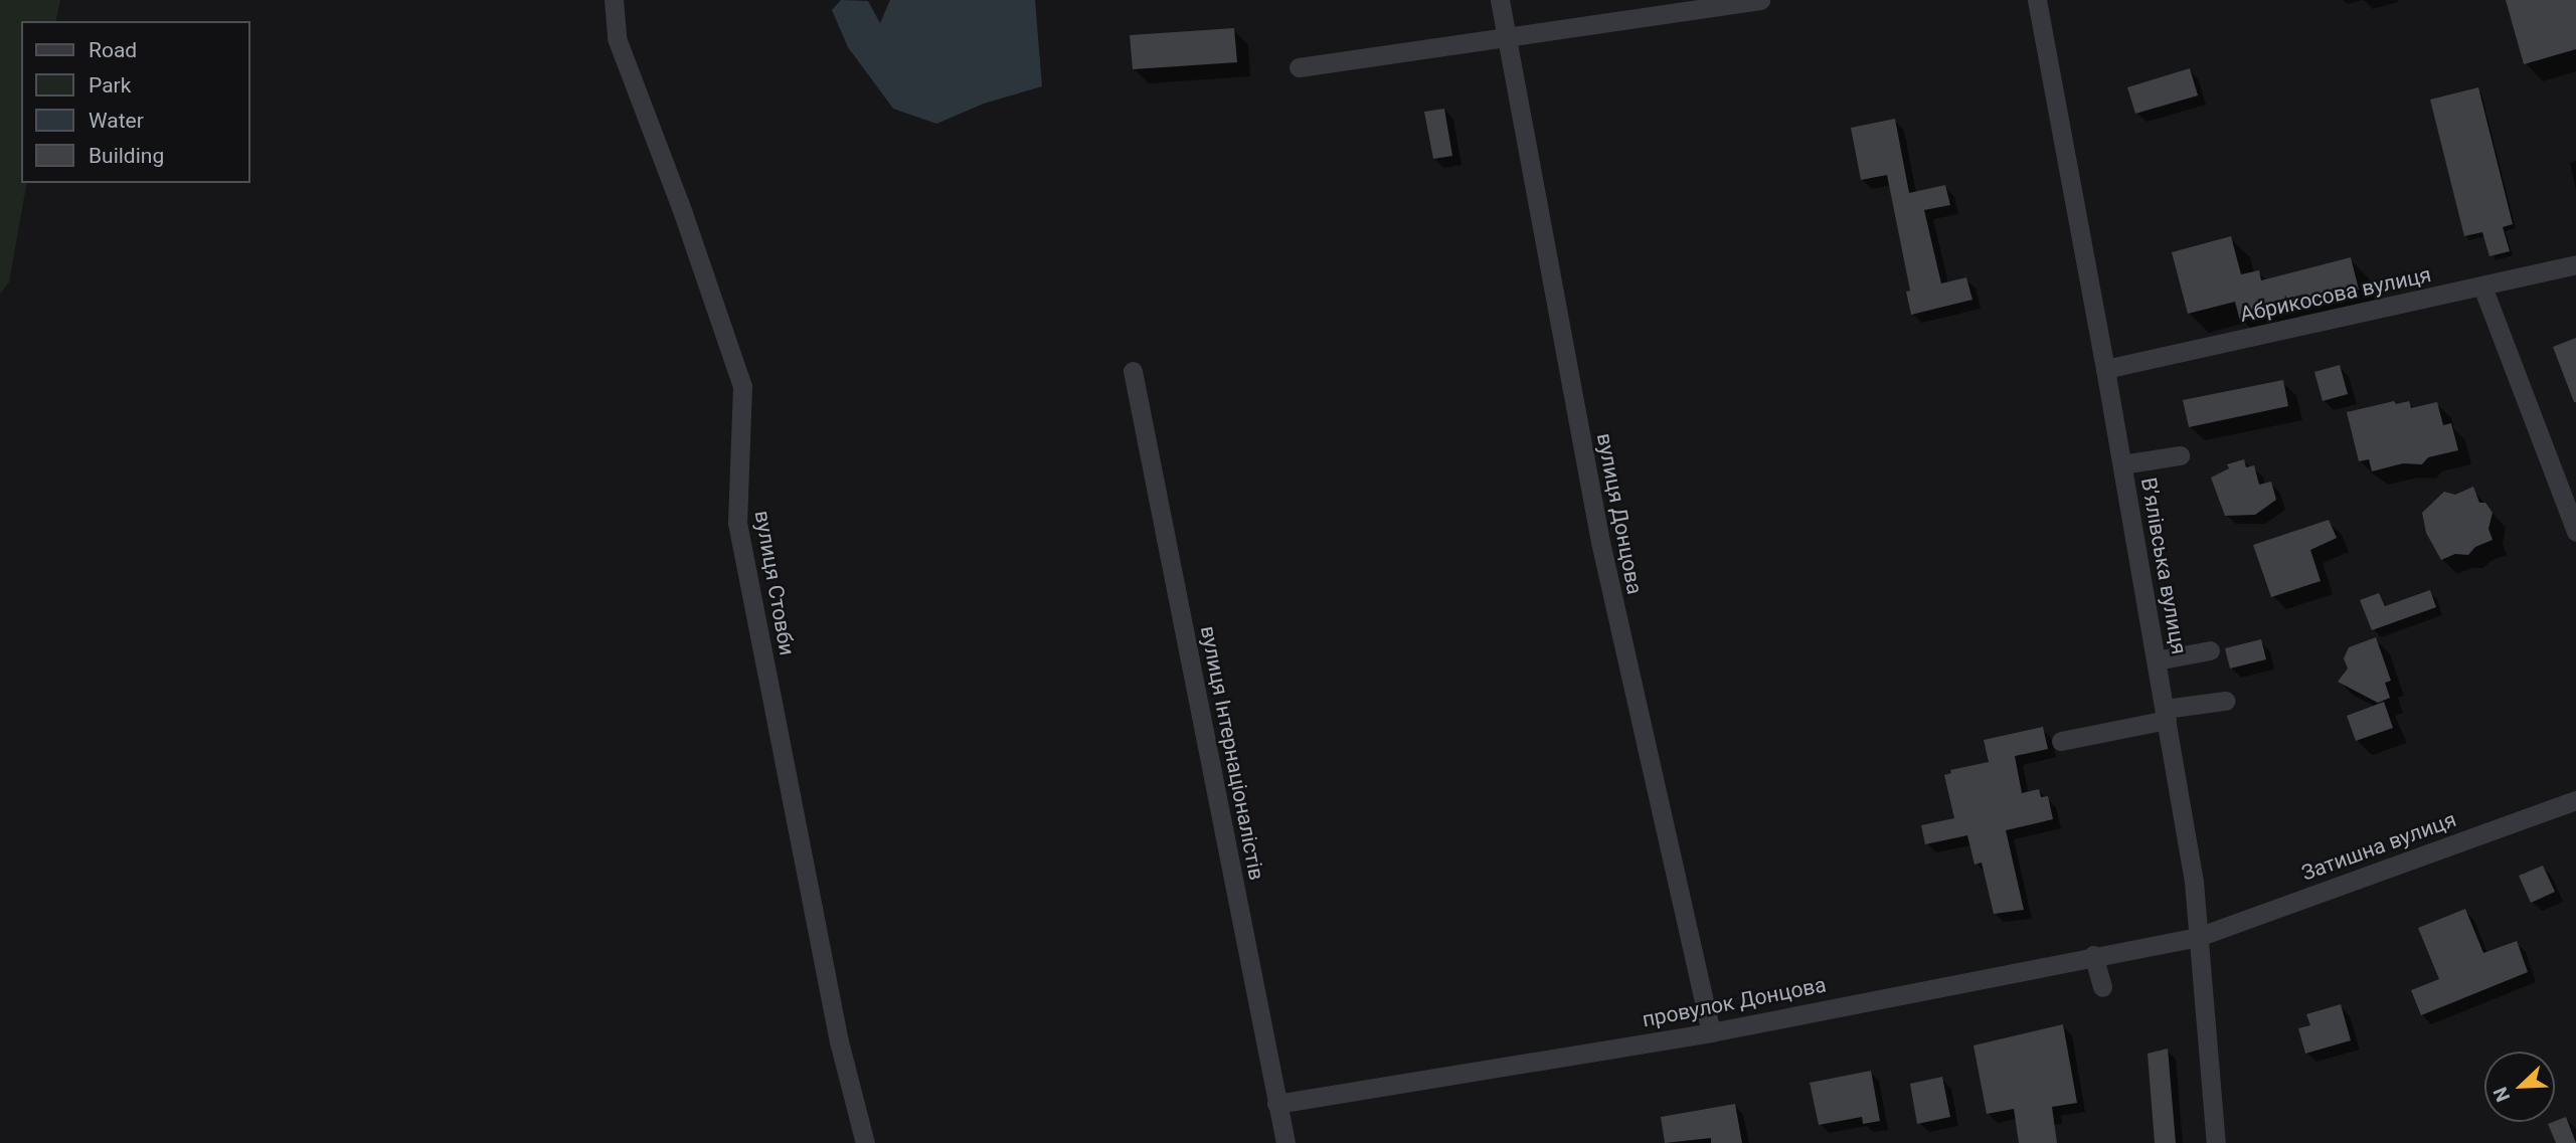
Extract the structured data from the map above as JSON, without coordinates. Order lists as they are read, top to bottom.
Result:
{
  "streets": {
    "street": [
      "Абрикосова вулиця",
      "вулиця Донцова",
      "В’ялівська вулиця",
      "вулиця Стовби",
      "вулиця Інтернаціоналістів",
      "Затишна вулиця",
      "провулок Донцова"
    ]
  },
  "crossings": [
    ["Абрикосова вулиця", "В’ялівська вулиця"],
    ["вулиця Донцова", "провулок Донцова"],
    ["В’ялівська вулиця", "Затишна вулиця"],
    ["В’ялівська вулиця", "провулок Донцова"],
    ["вулиця Інтернаціоналістів", "провулок Донцова"],
    ["Затишна вулиця", "провулок Донцова"]
  ],
  "legend": [
    "Road",
    "Park",
    "Water",
    "Building"
  ],
  "north": "bottom left"
}
